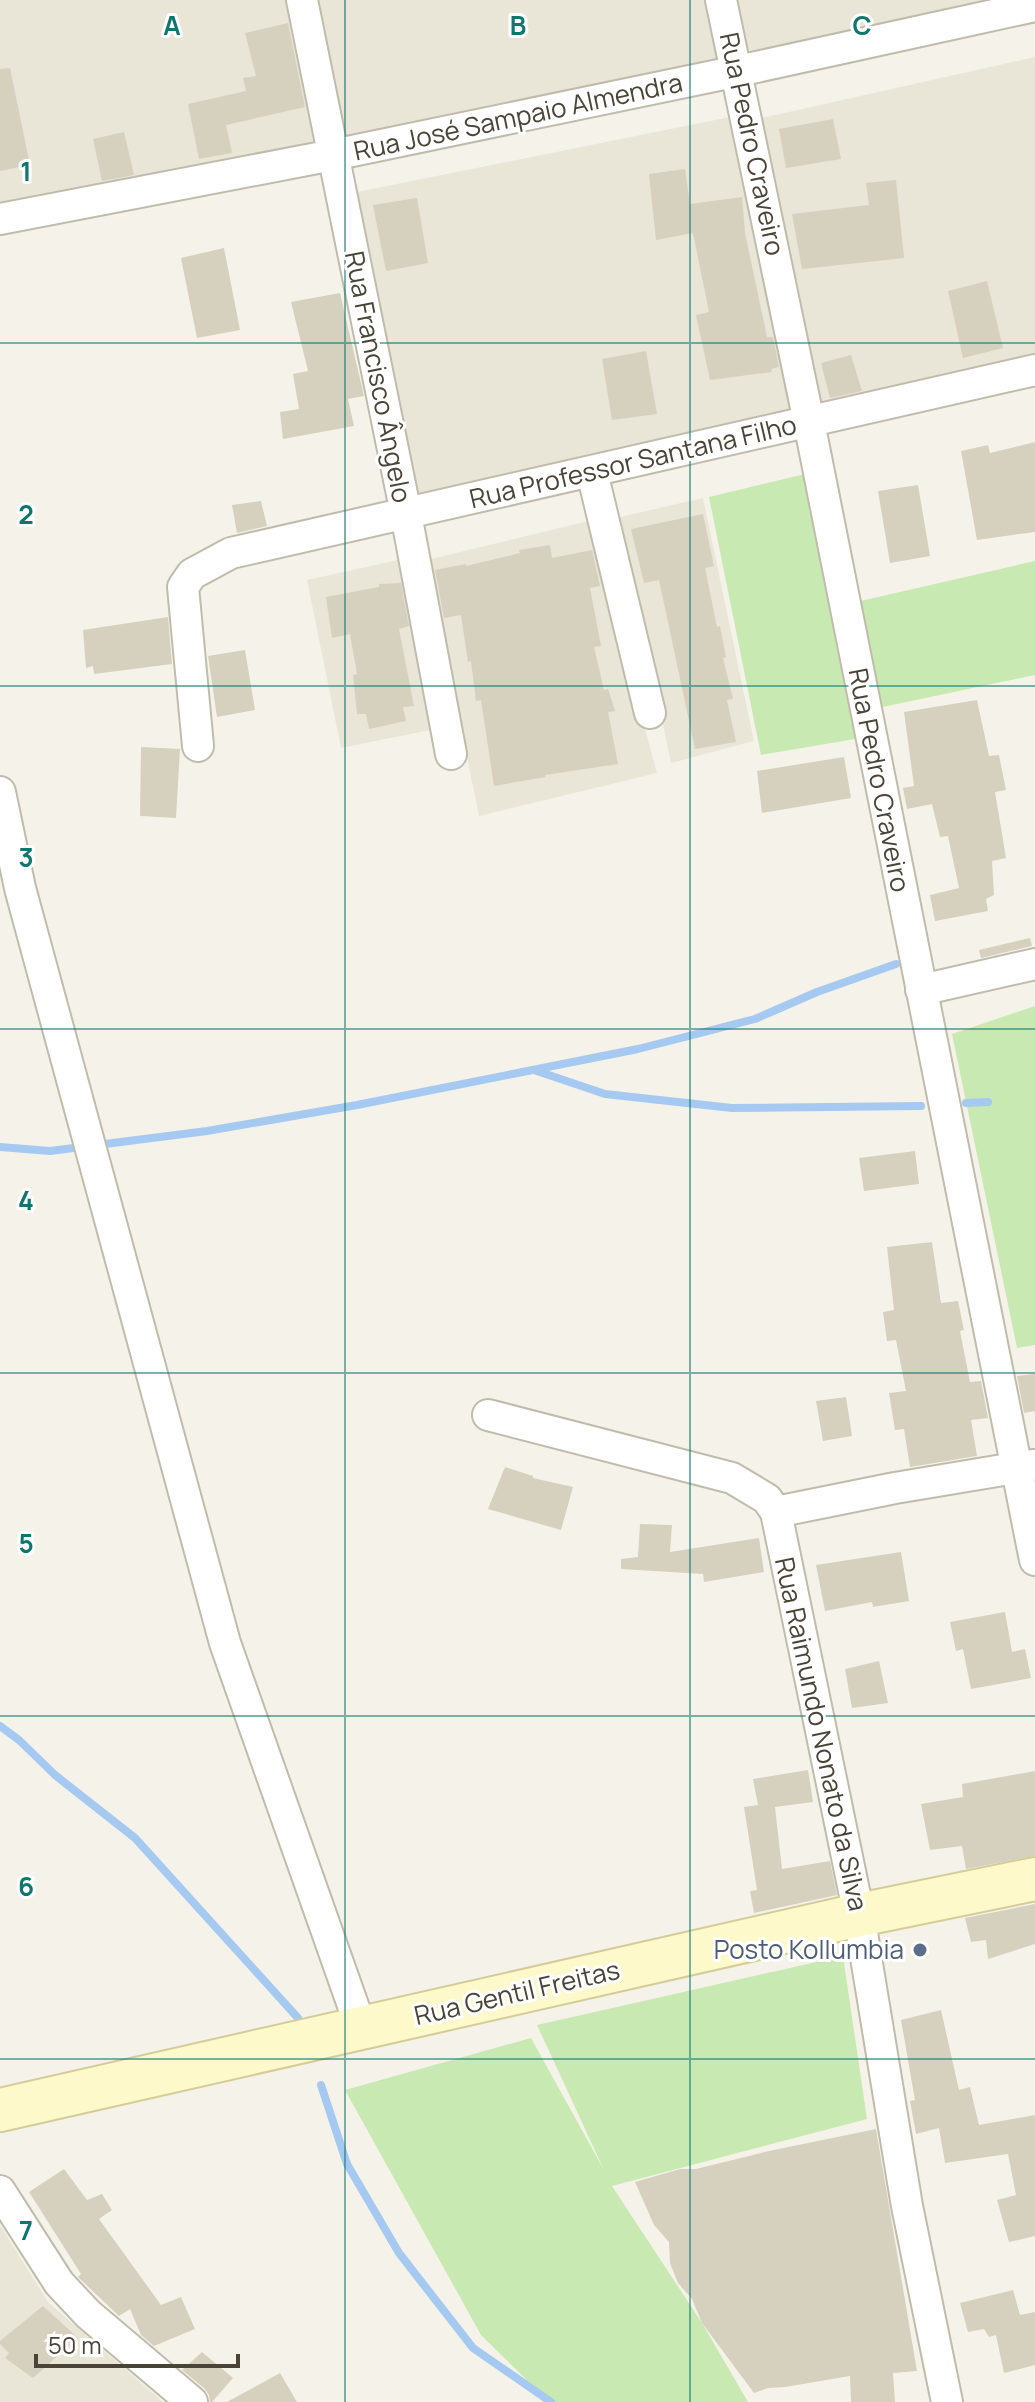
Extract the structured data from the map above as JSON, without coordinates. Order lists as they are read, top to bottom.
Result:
{
  "streets": {
    "main road": ["Rua Gentil Freitas"],
    "street": [
      "Rua José Sampaio Almendra",
      "Rua Pedro Craveiro",
      "Rua Francisco Ângelo",
      "Rua Professor Santana Filho",
      "Rua Raimundo Nonato da Silva"
    ]
  },
  "crossings": [
    ["Rua José Sampaio Almendra", "Rua Pedro Craveiro"],
    ["Rua José Sampaio Almendra", "Rua Francisco Ângelo"],
    ["Rua Pedro Craveiro", "Rua Professor Santana Filho"],
    ["Rua Francisco Ângelo", "Rua Professor Santana Filho"],
    ["Rua Raimundo Nonato da Silva", "Rua Gentil Freitas"]
  ],
  "places": ["Posto Kollumbia"],
  "scale_bar": "50 m",
  "grid": {
    "columns": ["A", "B", "C"],
    "rows": [
      "1",
      "2",
      "3",
      "4",
      "5",
      "6",
      "7"
    ]
  }
}
